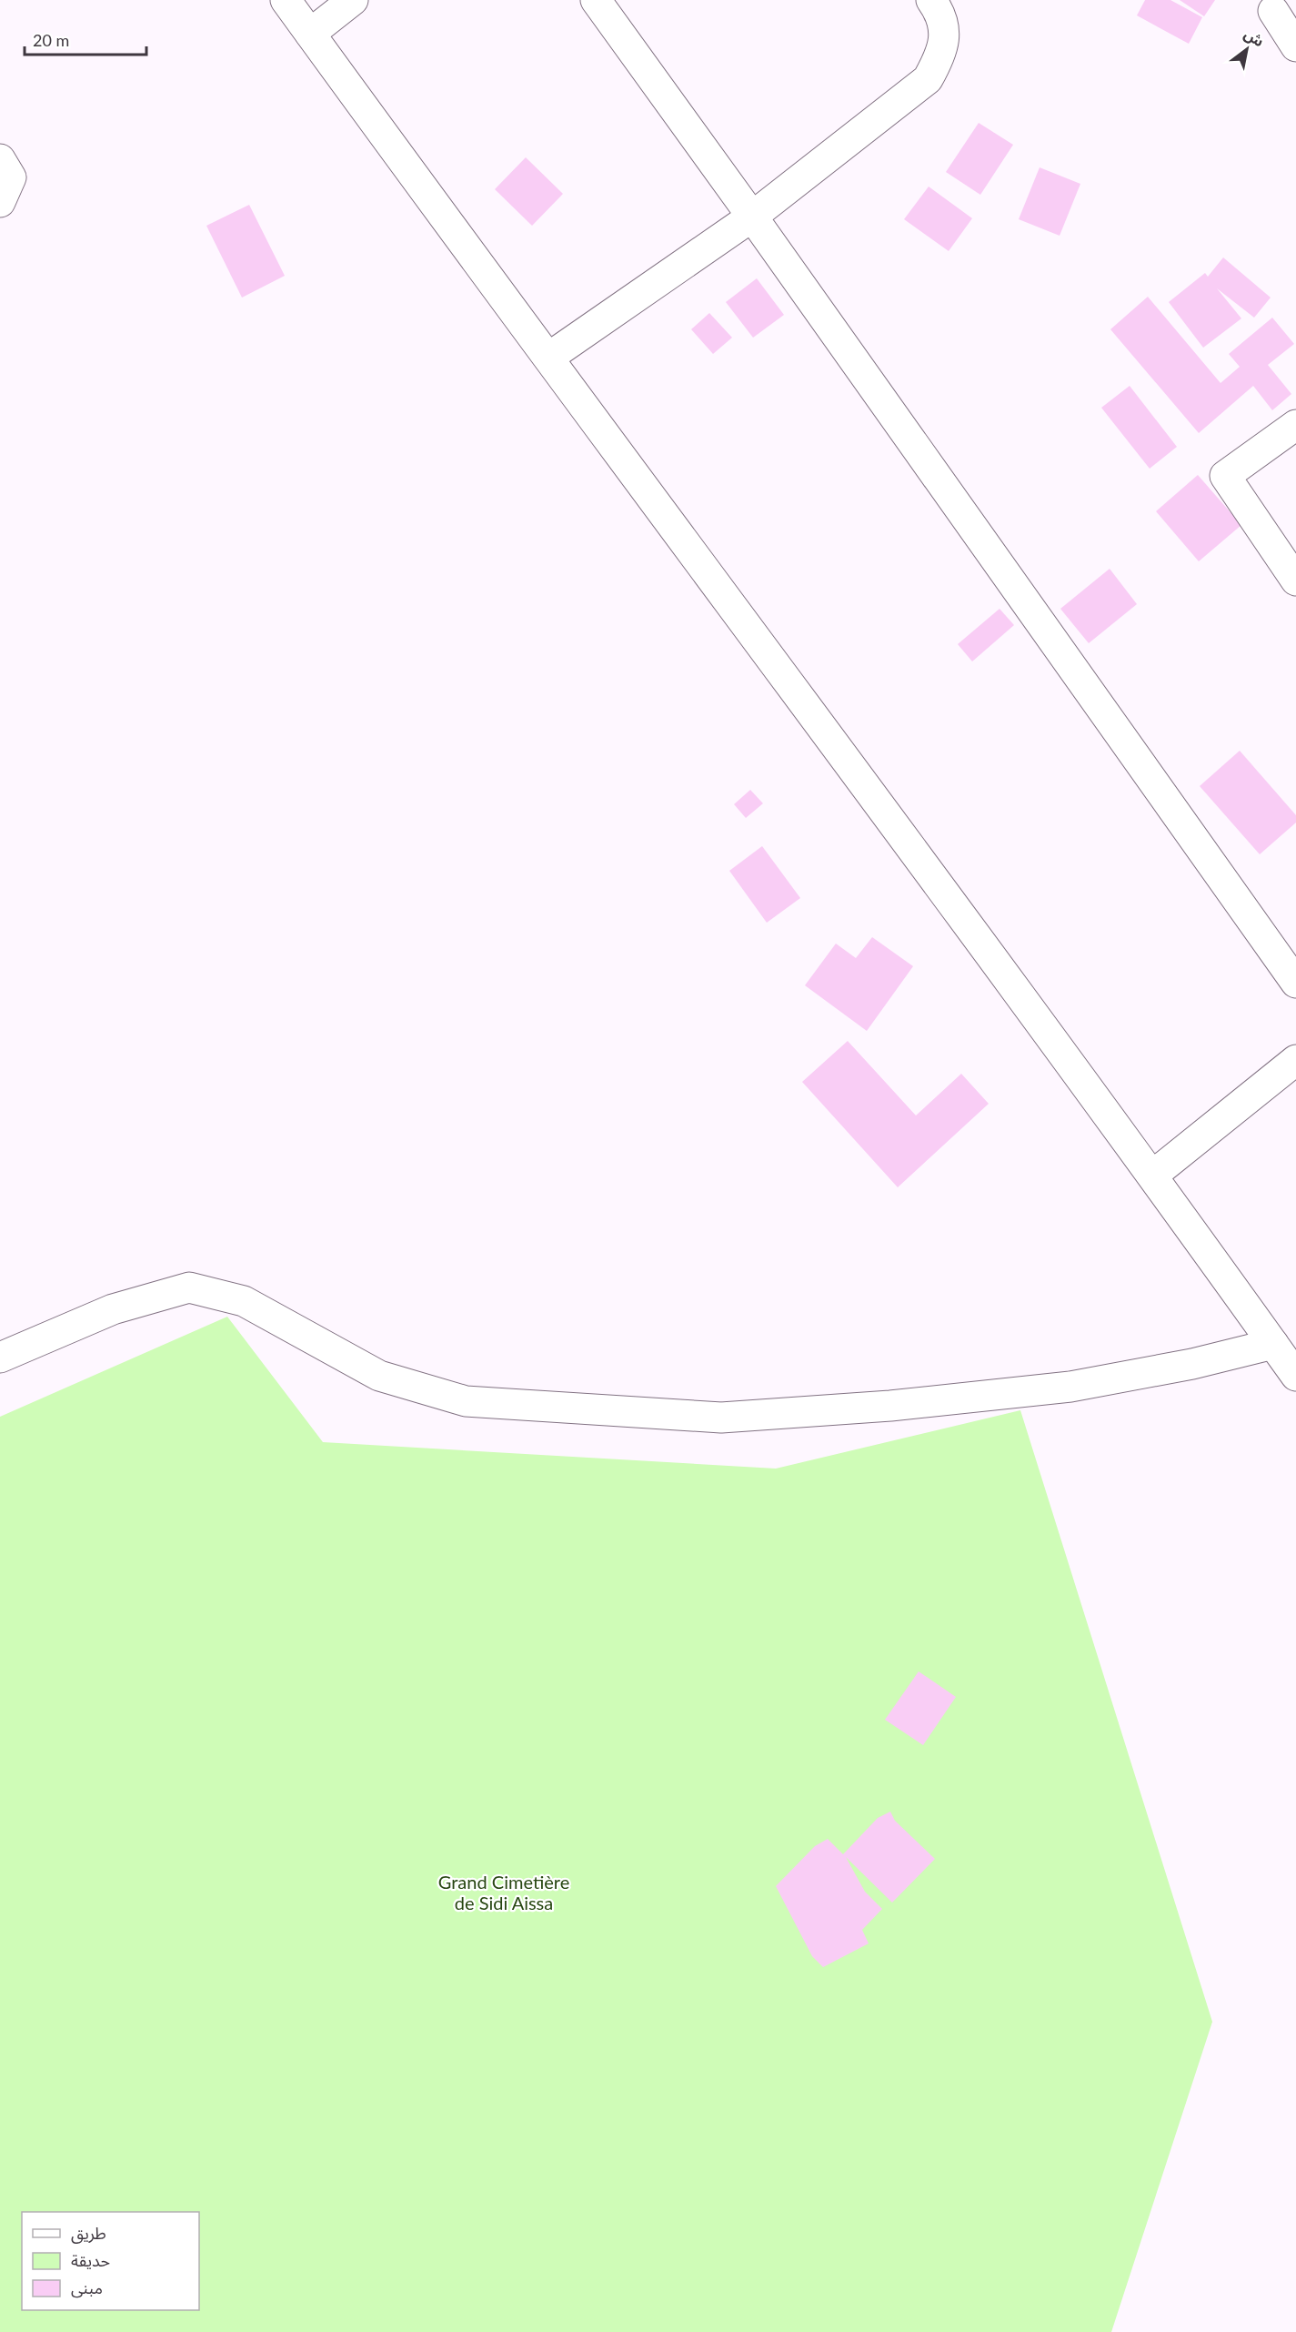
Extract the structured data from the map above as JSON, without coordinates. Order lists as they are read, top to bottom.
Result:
{
  "parks": ["Grand Cimetière de Sidi Aissa"],
  "legend": ["طريق", "حديقة", "مبنى"],
  "scale_bar": "20 m",
  "north": "top right"
}
